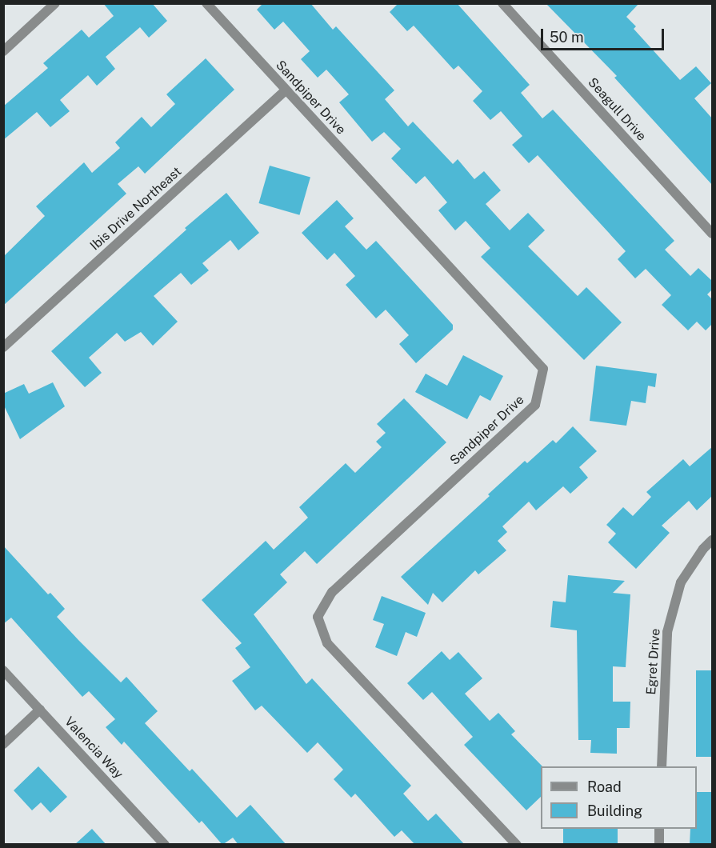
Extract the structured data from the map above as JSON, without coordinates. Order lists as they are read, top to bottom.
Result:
{
  "streets": {
    "street": [
      "Sandpiper Drive",
      "Seagull Drive",
      "Ibis Drive Northeast",
      "Egret Drive",
      "Valencia Way"
    ]
  },
  "crossings": [
    ["Sandpiper Drive", "Ibis Drive Northeast"]
  ],
  "legend": ["Road", "Building"],
  "scale_bar": "50 m"
}
